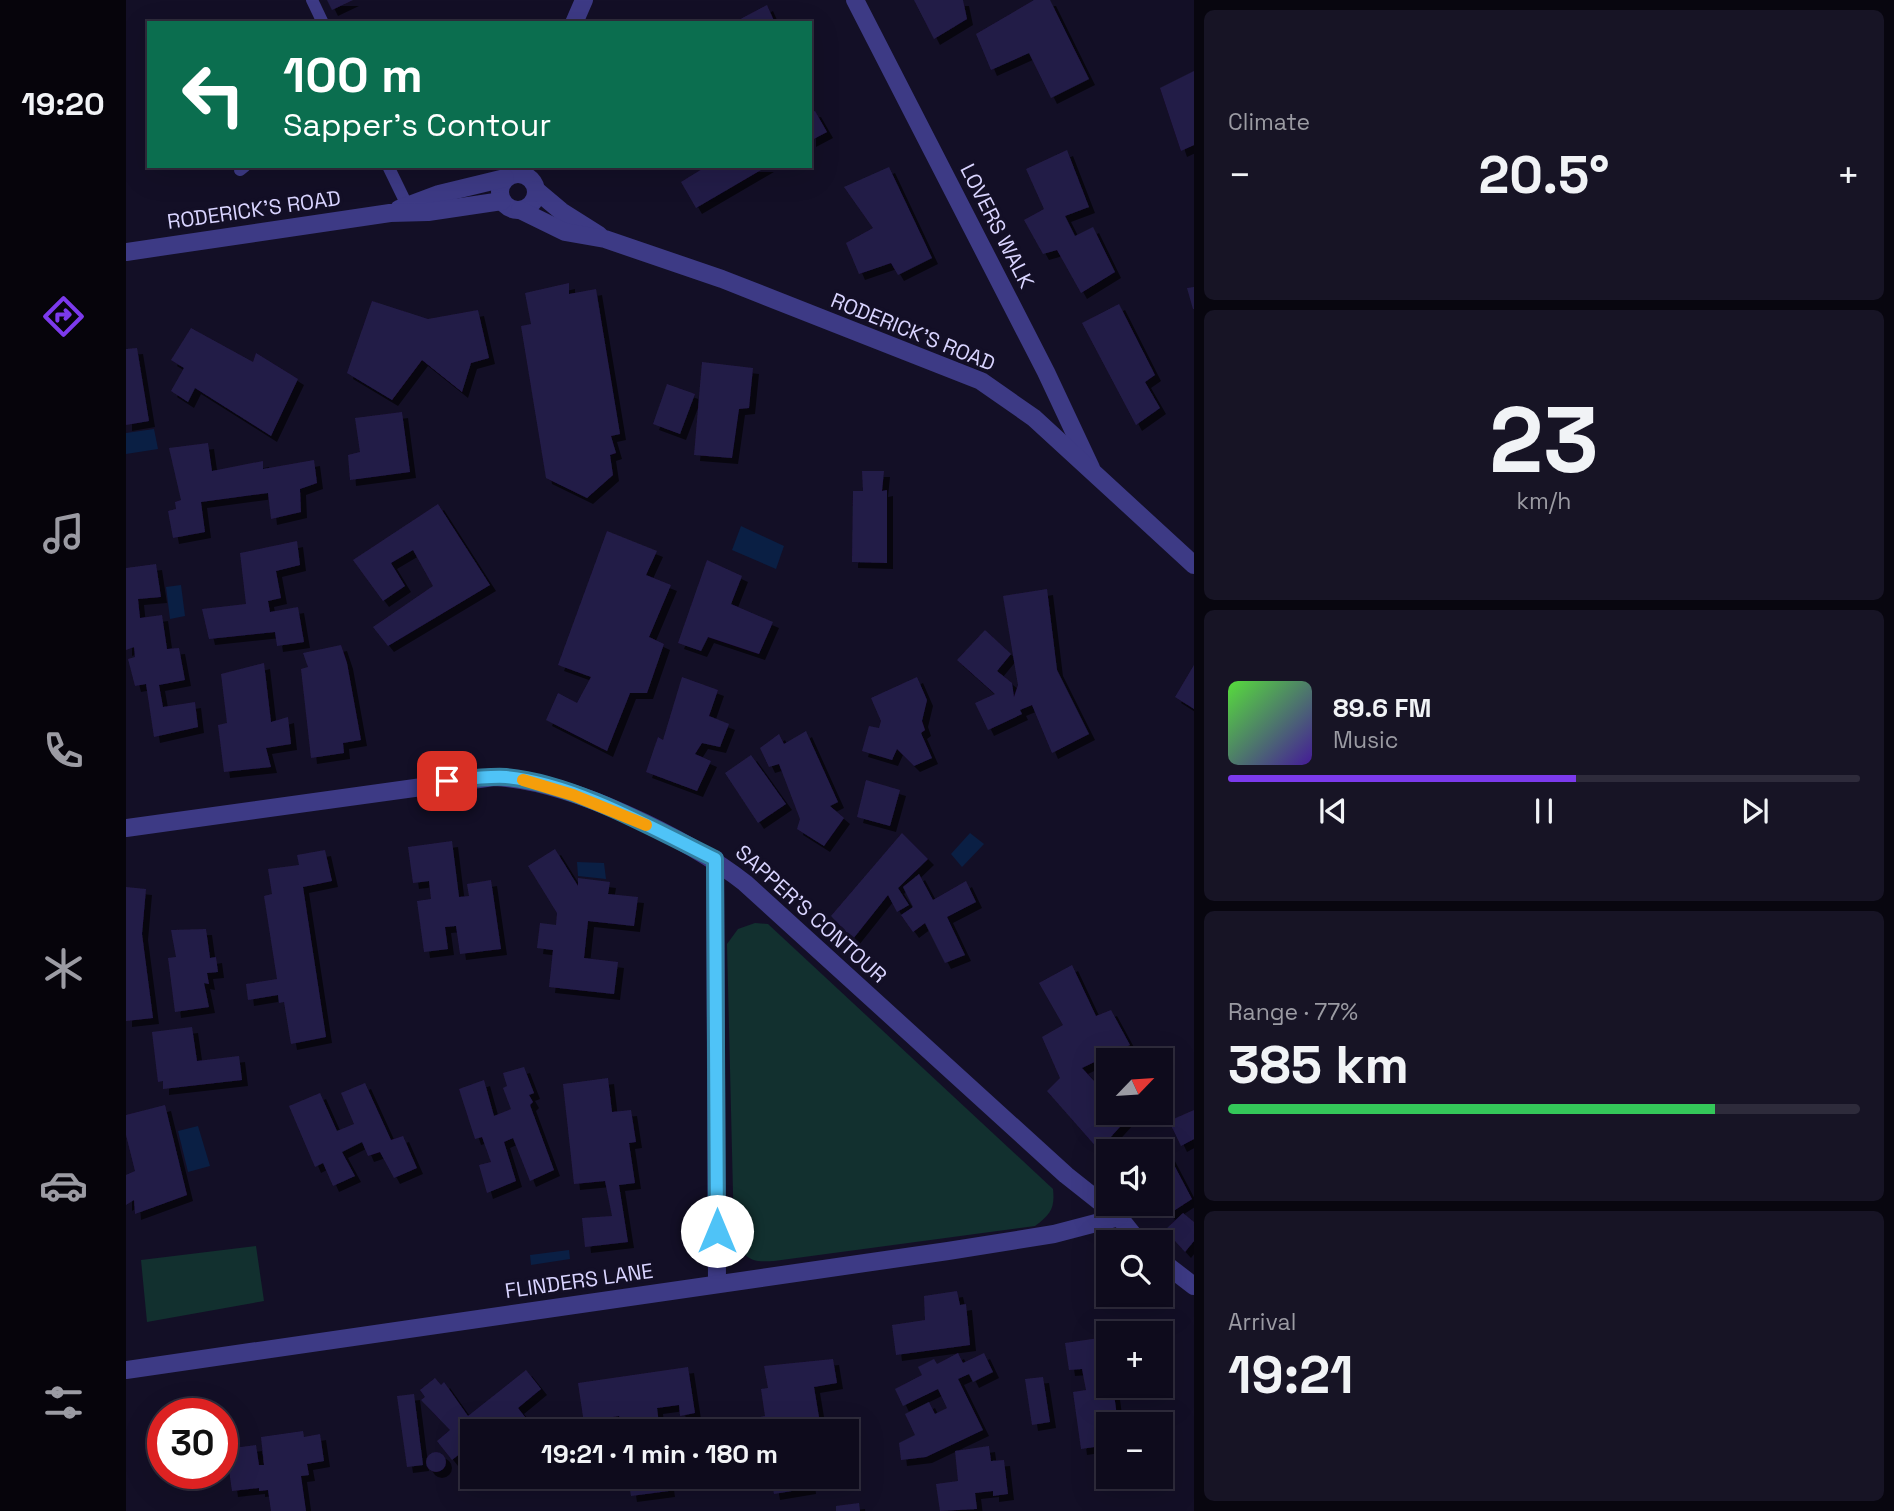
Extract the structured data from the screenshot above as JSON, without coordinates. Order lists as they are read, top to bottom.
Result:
{
  "streets": {
    "street": [
      "RODERICK'S ROAD",
      "LOVERS WALK",
      "SAPPER'S CONTOUR",
      "FLINDERS LANE"
    ]
  },
  "crossings": [
    ["RODERICK'S ROAD", "LOVERS WALK"],
    ["SAPPER'S CONTOUR", "FLINDERS LANE"]
  ],
  "north": "top right",
  "page": {
    "tabs": "19:20",
    "tile": [
      "Climate",
      ["23", "km/h"],
      ["Range · 77%", "385 km"],
      ["Arrival", "19:21"]
    ],
    "turn": ["100 m", "Sapper's Contour"],
    "heat": ["−", "20.5°", "+"],
    "song": ["89.6 FM", "Music"],
    "map_buttons": ["+", "−"],
    "limit": "30",
    "trip": "19:21 · 1 min · 180 m"
  }
}
